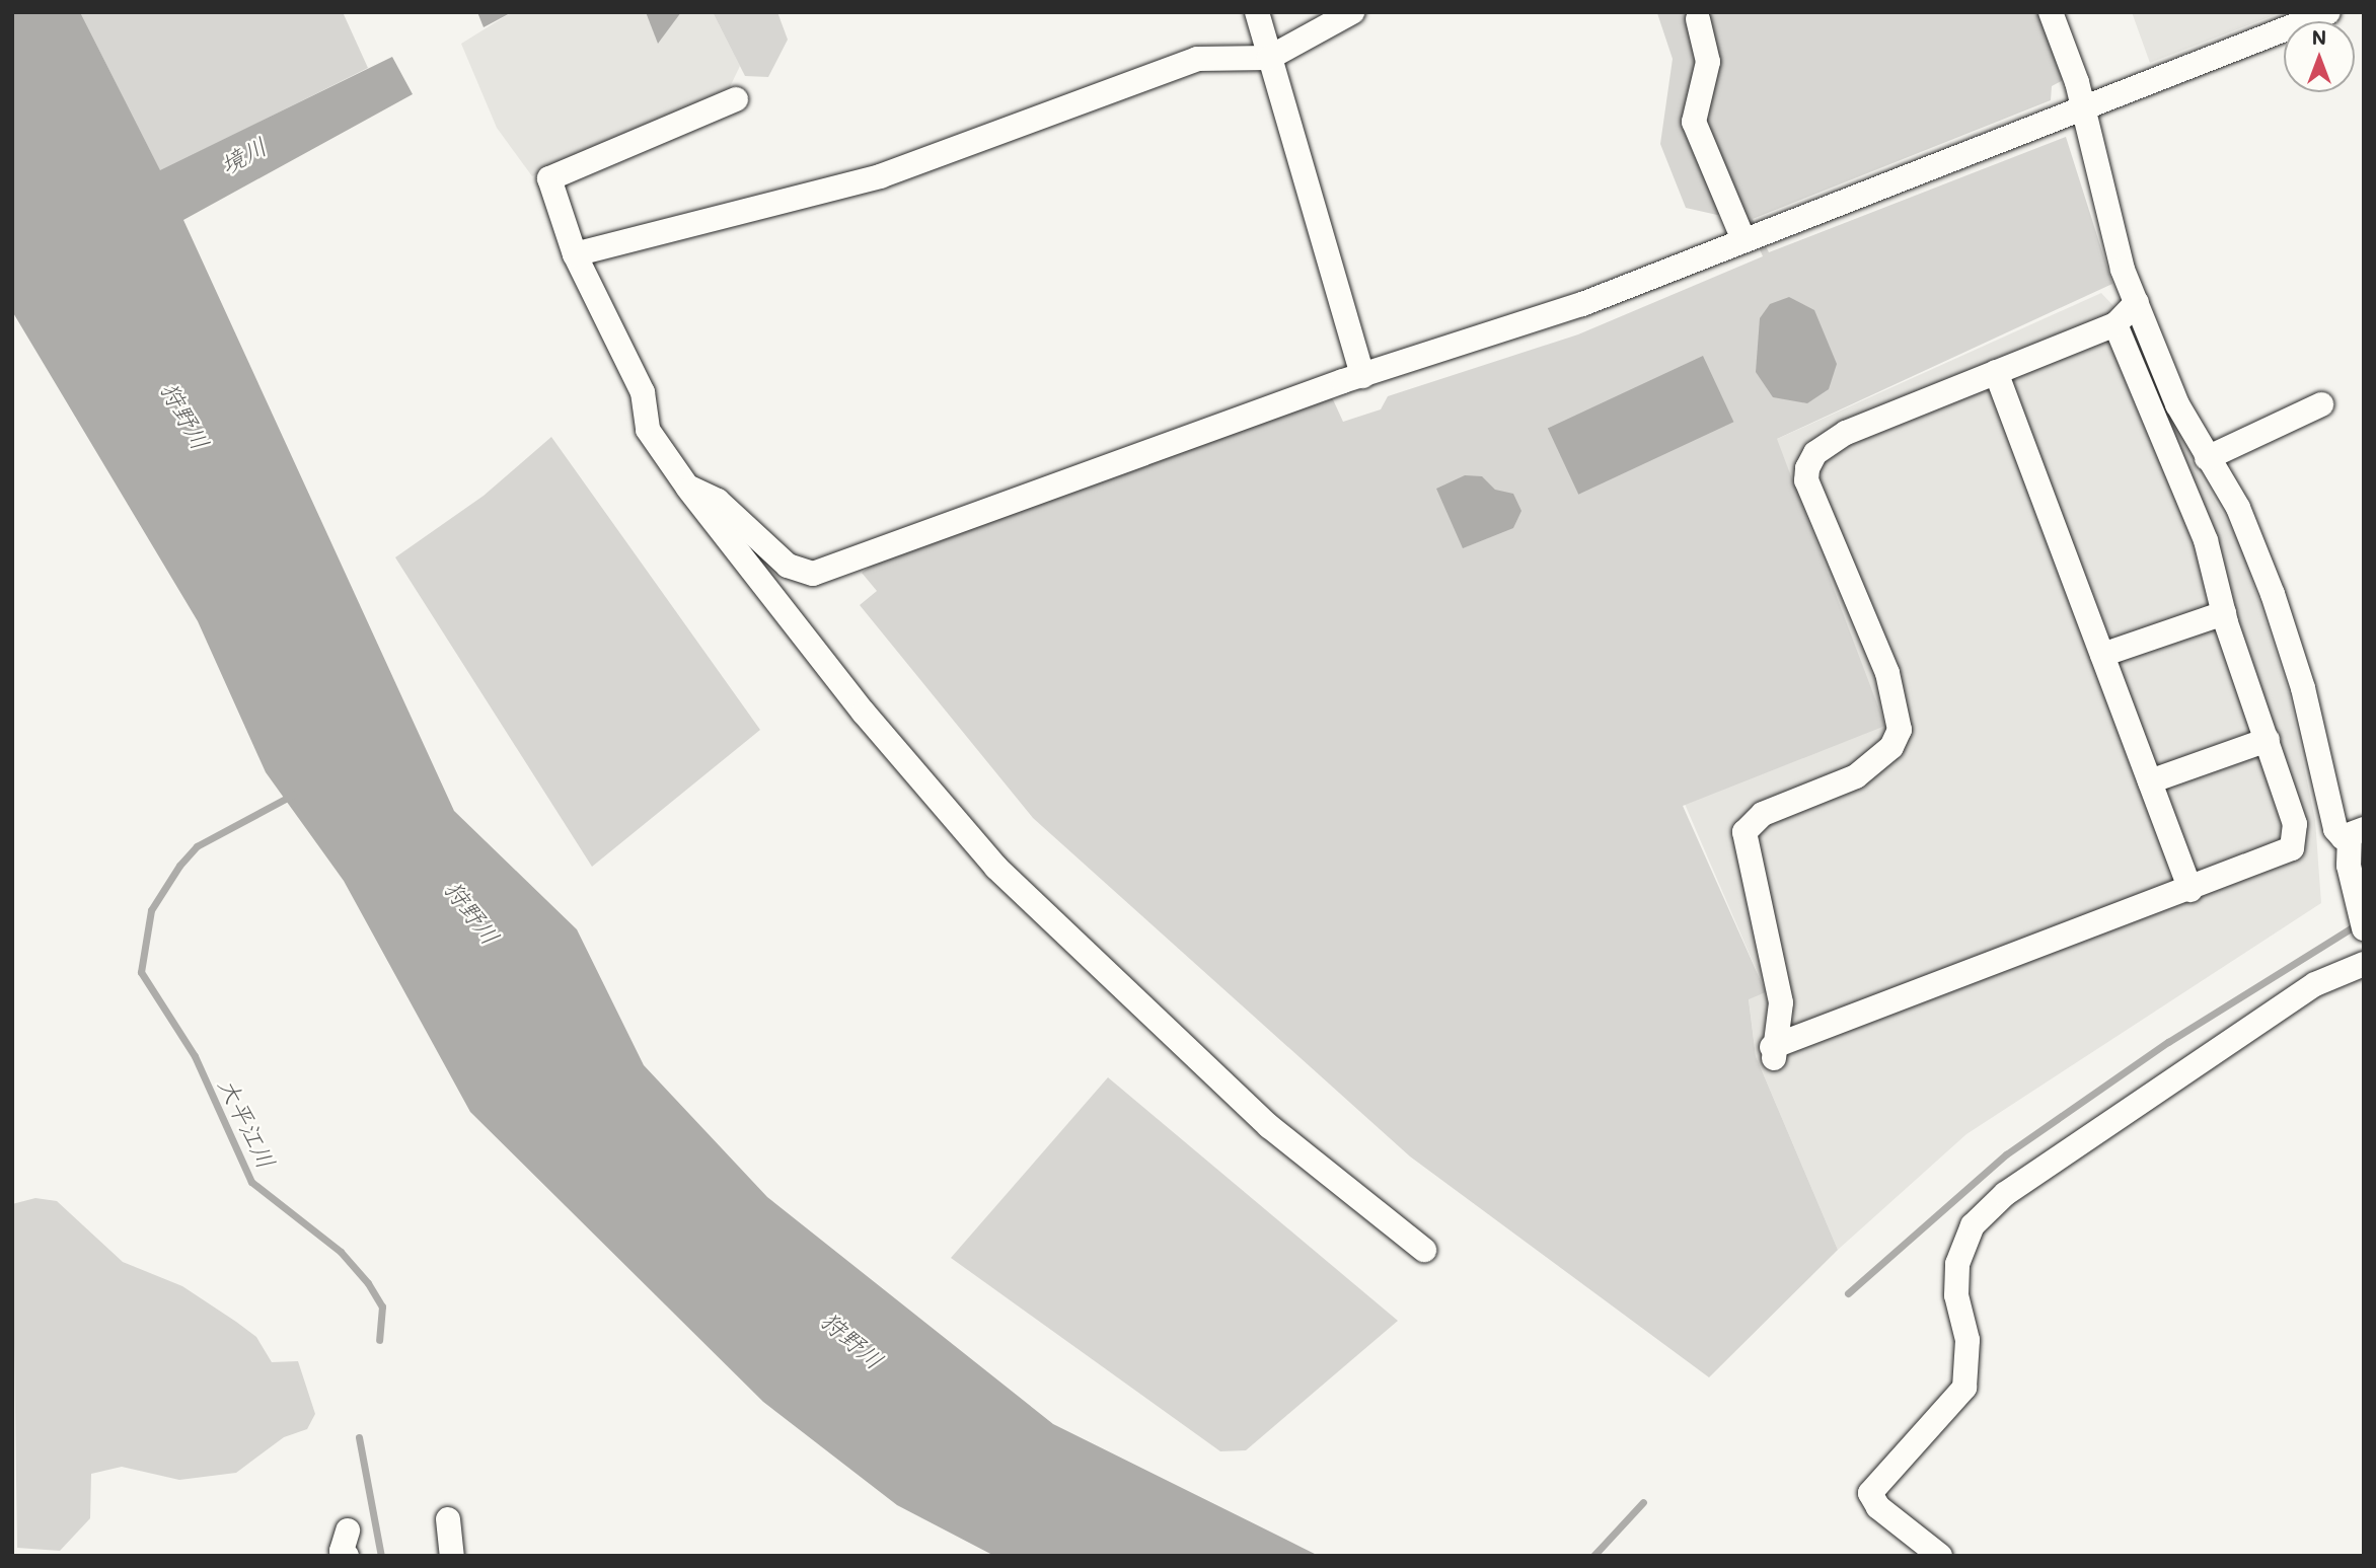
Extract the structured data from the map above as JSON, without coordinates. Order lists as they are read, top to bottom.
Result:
{
  "water": ["境川", "狩野川", "大平江川"],
  "north": "top"
}
